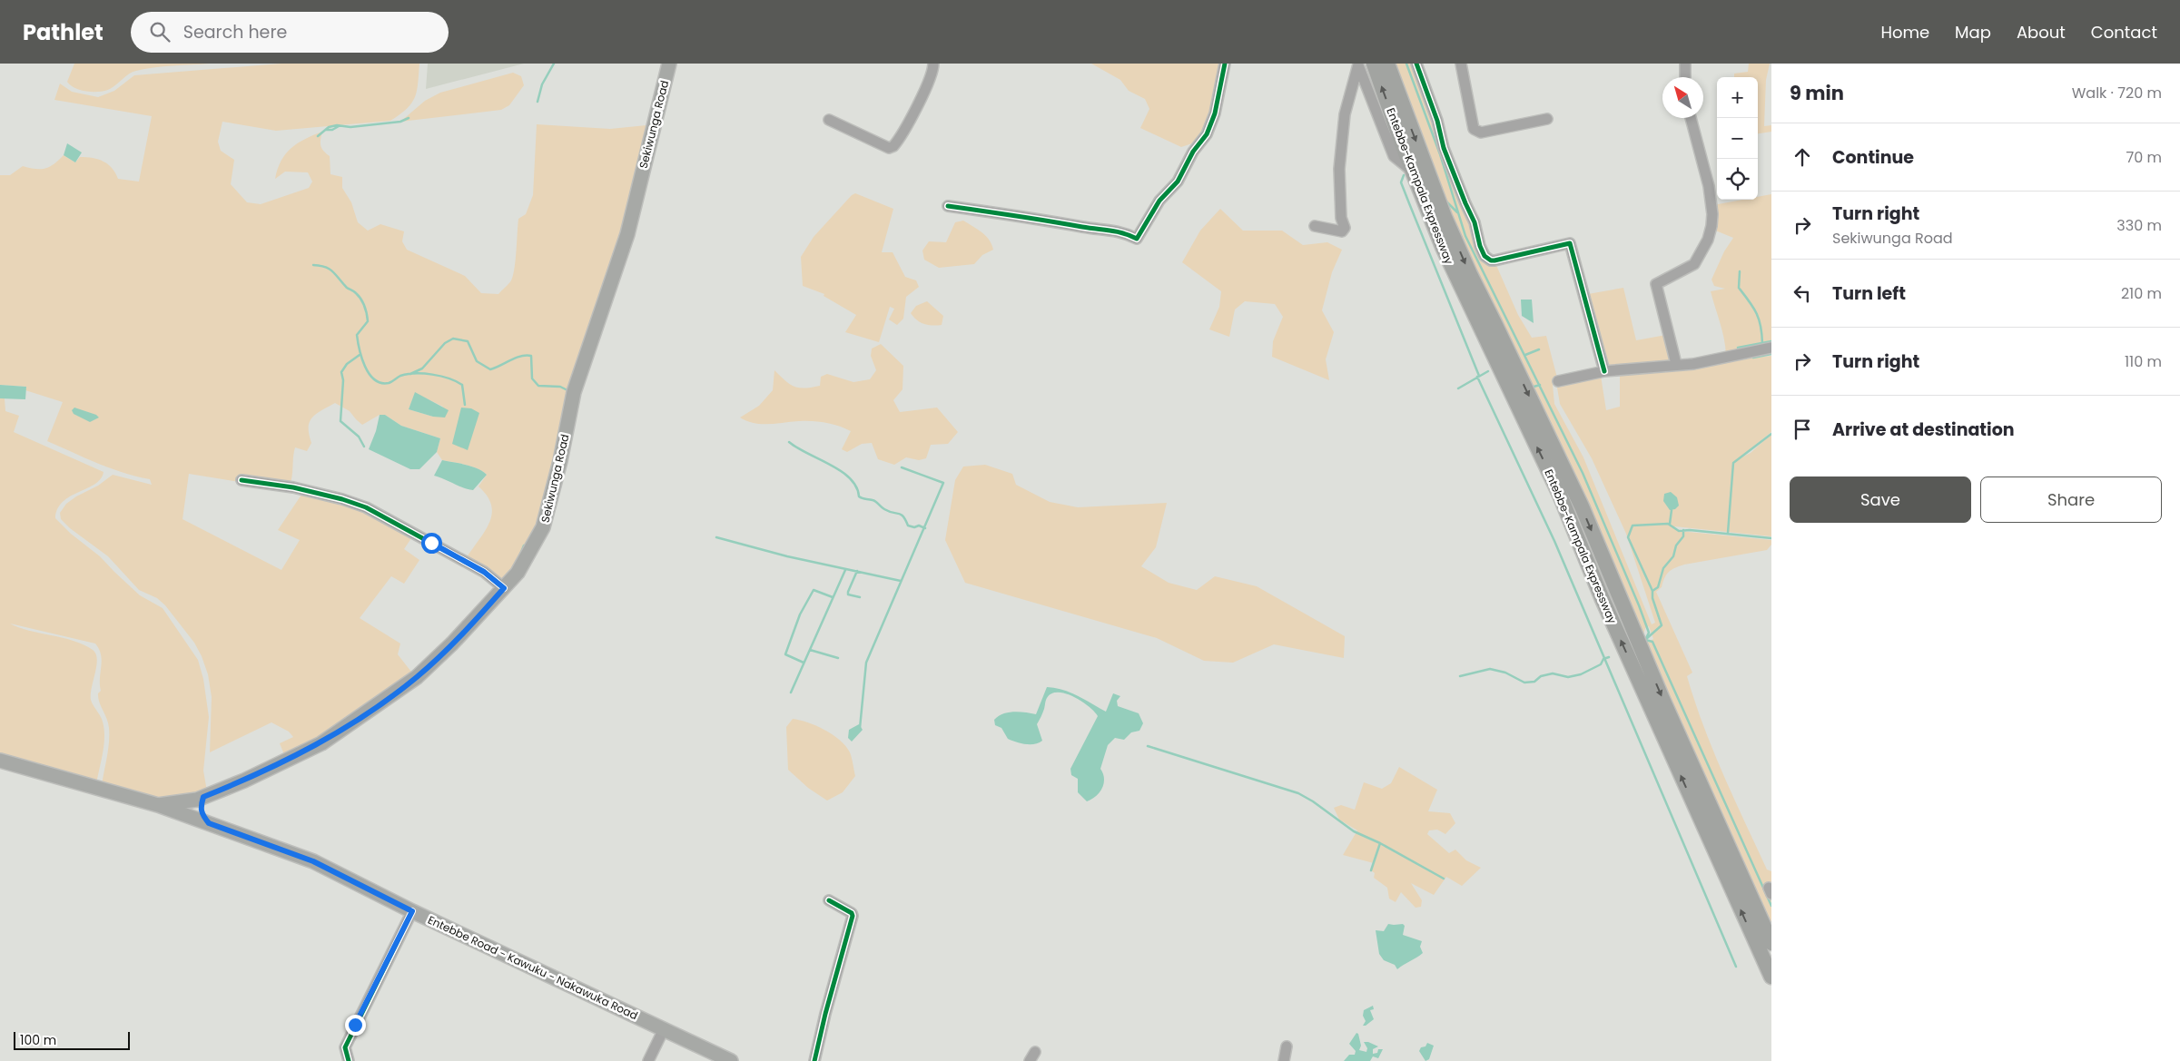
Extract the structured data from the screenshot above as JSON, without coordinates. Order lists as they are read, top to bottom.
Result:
{
  "streets": {
    "highway": ["Entebbe-Kampala Expressway"],
    "main road": ["Sekiwunga Road", "Entebbe Road - Kawuku - Nakawuka Road"]
  },
  "crossings": [
    ["Sekiwunga Road", "Entebbe Road - Kawuku - Nakawuka Road"]
  ],
  "scale_bar": "100 m",
  "north": "top left",
  "page": {
    "header": "Pathlet",
    "search": "Search here",
    "nav": [
      "Home",
      "Map",
      "About",
      "Contact"
    ],
    "heading": ["9 min", "Walk · 720 m"],
    "map_buttons": ["+", "−"],
    "list": [
      ["Continue", "70 m"],
      ["Turn right", "Sekiwunga Road", "330 m"],
      ["Turn left", "210 m"],
      ["Turn right", "110 m"],
      "Arrive at destination"
    ],
    "buttons": ["Save", "Share"],
    "scale": "100 m"
  }
}
